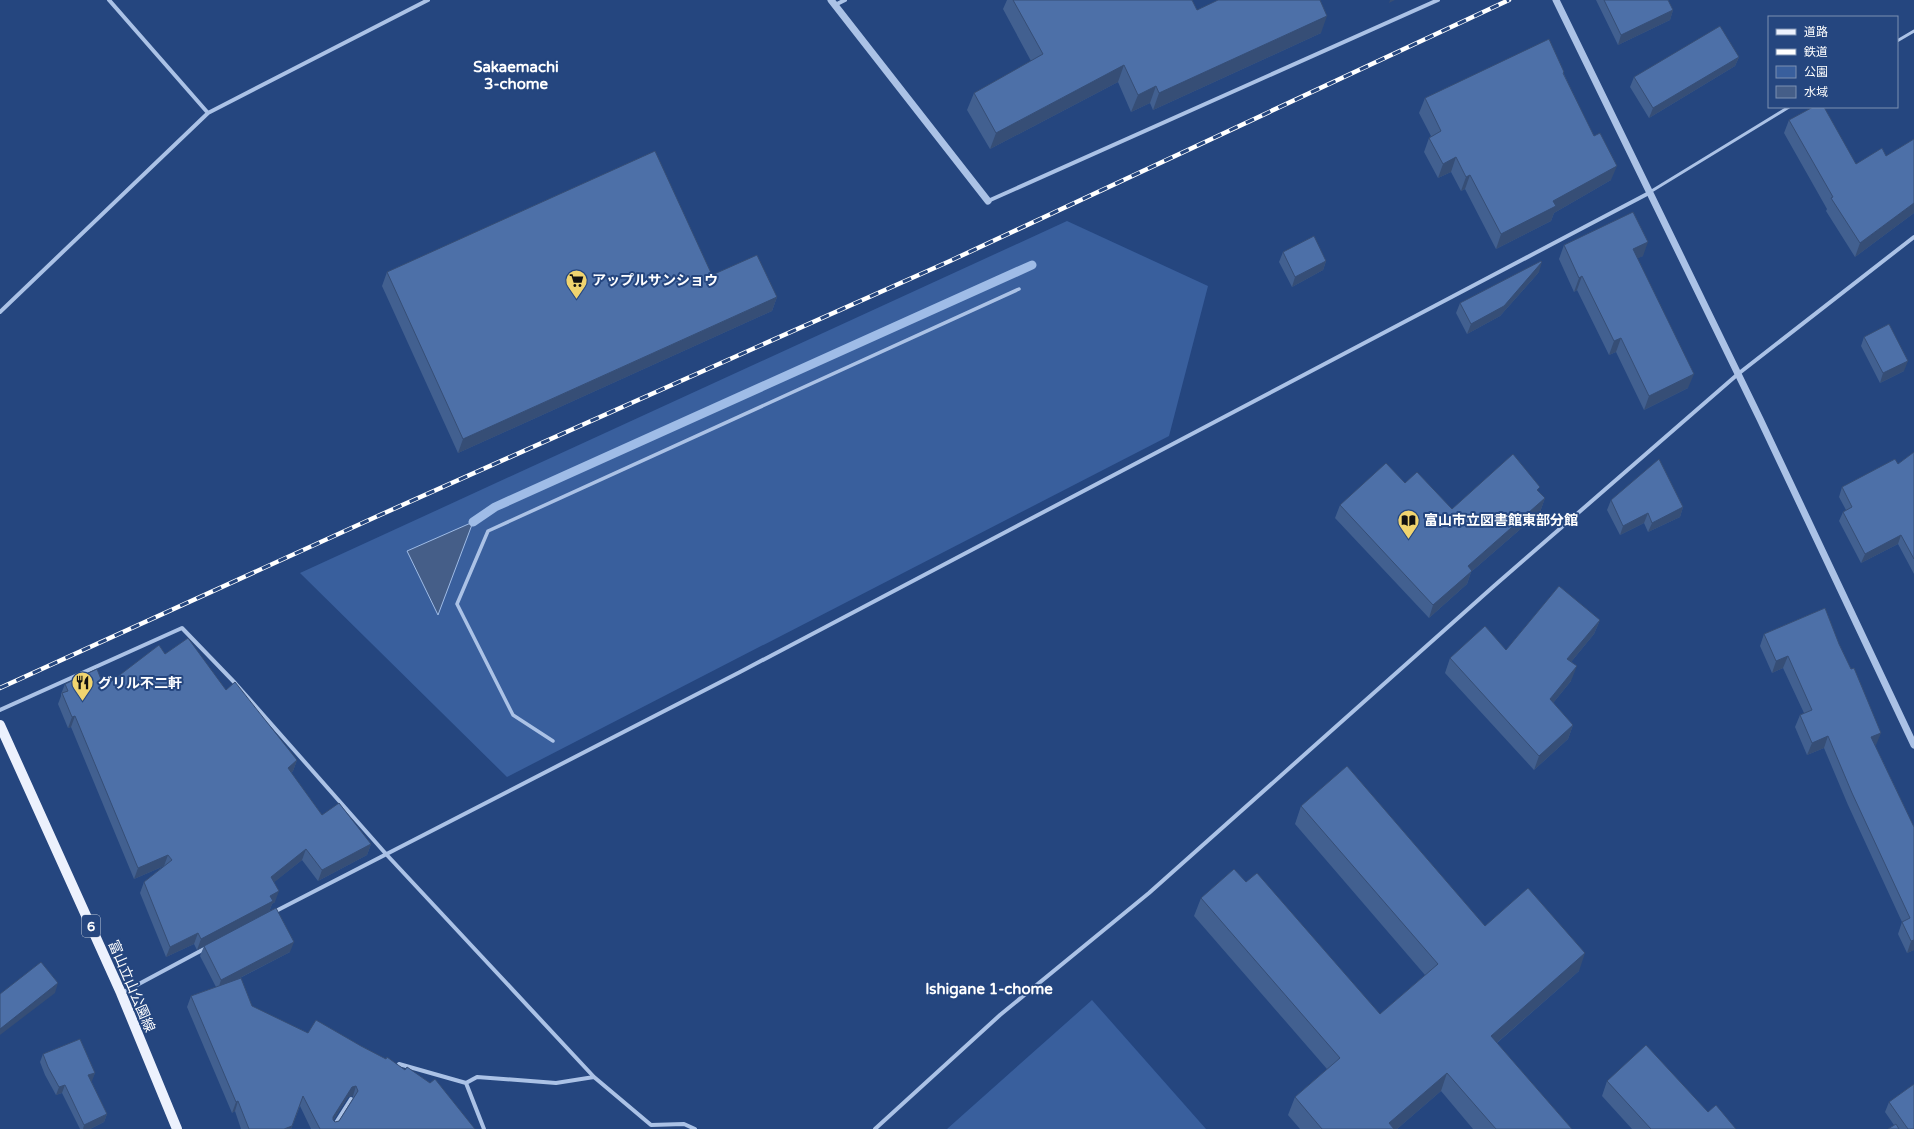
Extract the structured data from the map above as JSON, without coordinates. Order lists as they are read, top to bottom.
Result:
{
  "streets": {
    "main road": ["6", "富山立山公園線"]
  },
  "districts": ["Sakaemachi 3-chome", "Ishigane 1-chome"],
  "places": {
    "supermarket": ["アップルサンショウ"],
    "library": ["富山市立図書館東部分館"],
    "restaurant": ["グリル不二軒"]
  },
  "legend": [
    "道路",
    "鉄道",
    "公園",
    "水域"
  ]
}
